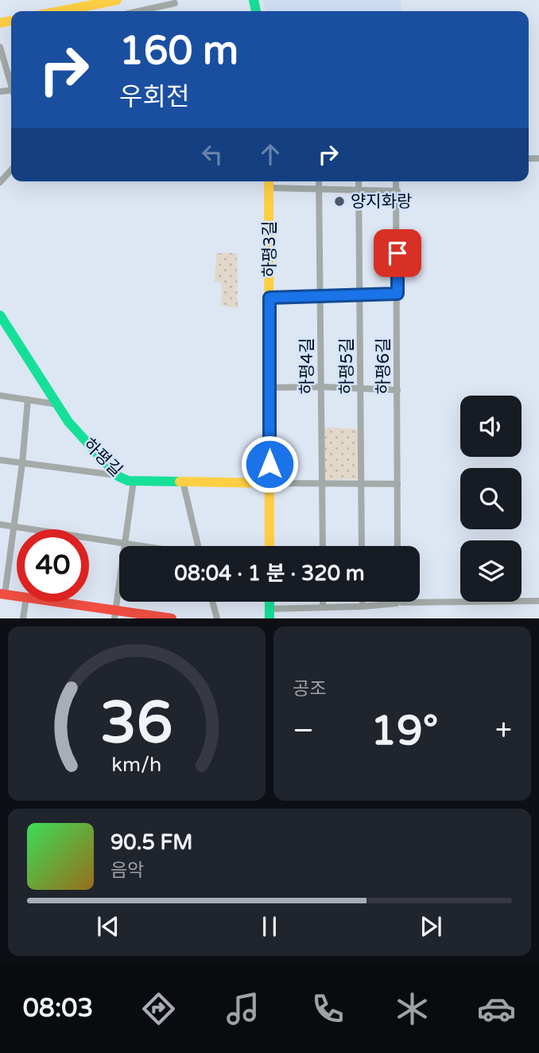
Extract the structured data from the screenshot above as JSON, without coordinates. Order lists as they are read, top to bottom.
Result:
{
  "streets": {
    "street": [
      "하평3길",
      "하평4길",
      "하평5길",
      "하평6길",
      "하평길"
    ]
  },
  "crossings": [
    ["하평3길", "하평길"]
  ],
  "places": ["양지화랑"],
  "page": {
    "turn": ["160 m", "우회전"],
    "limit": "40",
    "trip": "08:04 · 1 분 · 320 m",
    "tile": "공조",
    "heat": ["−", "19°", "+"],
    "song": ["90.5 FM", "음악"],
    "tabs": "08:03",
    "gauge": ["36", "km/h"]
  }
}
